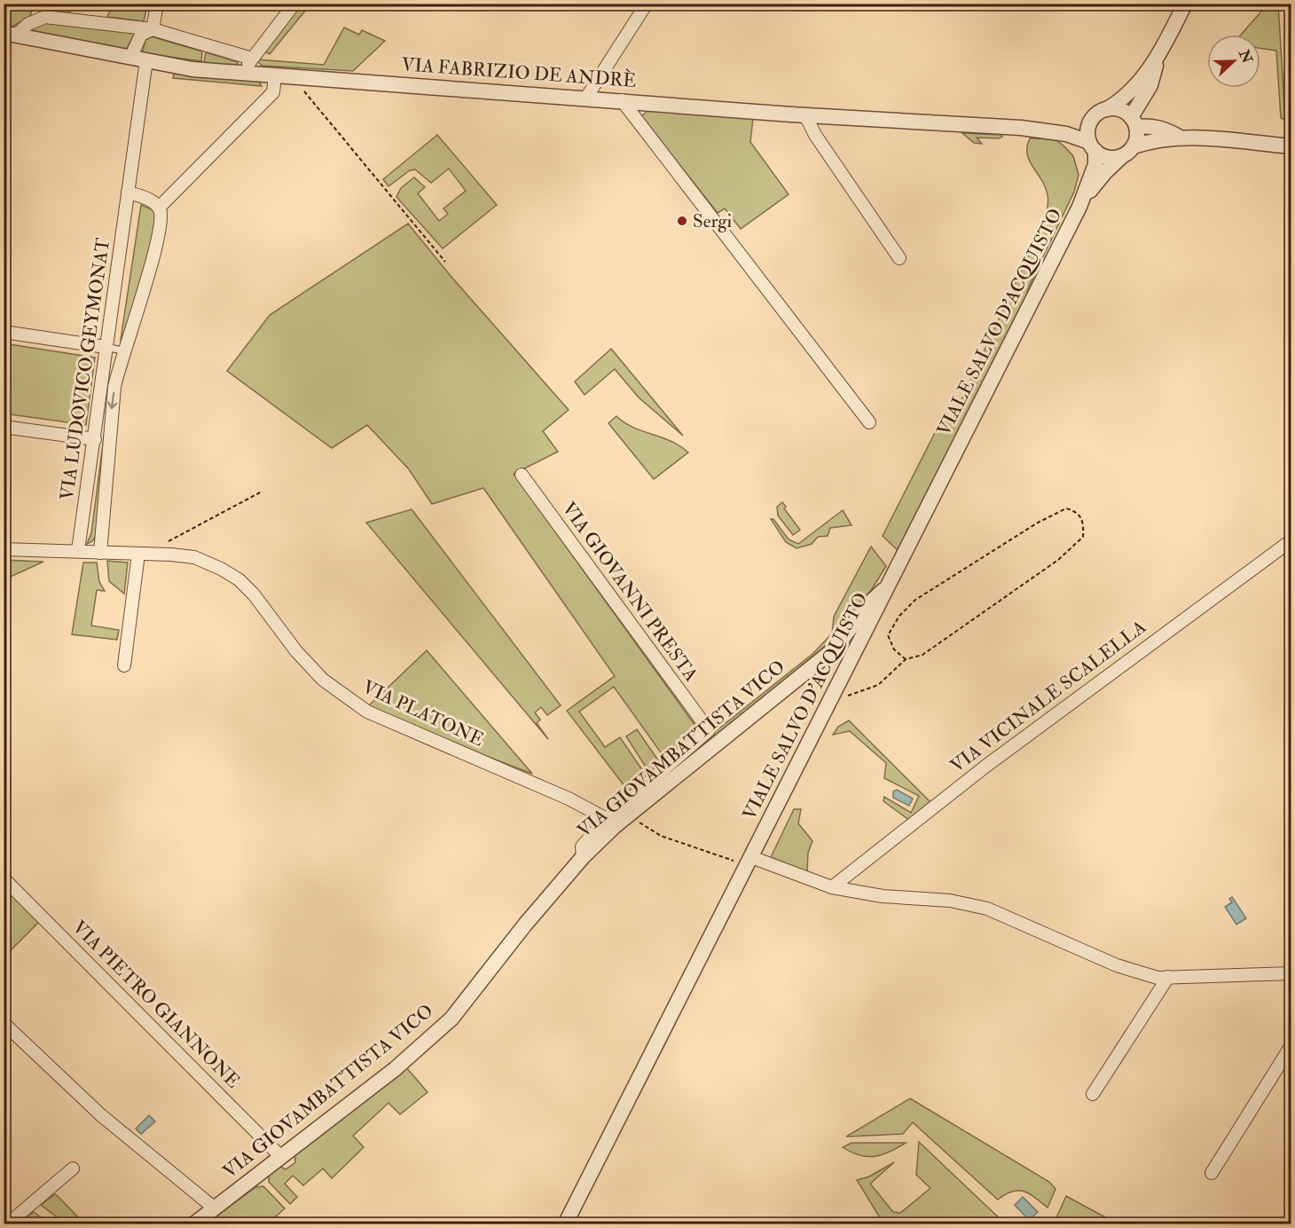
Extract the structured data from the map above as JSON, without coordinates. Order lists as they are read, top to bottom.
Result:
{
  "streets": {
    "street": [
      "VIA FABRIZIO DE ANDRÈ",
      "VIALE SALVO D'ACQUISTO",
      "VIA LUDOVICO GEYMONAT",
      "VIA GIOVANNI PRESTA",
      "VIA VICINALE SCALELLA",
      "VIA PLATONE",
      "VIA GIOVAMBATTISTA VICO",
      "VIA PIETRO GIANNONE"
    ]
  },
  "crossings": [
    ["VIA FABRIZIO DE ANDRÈ", "VIALE SALVO D'ACQUISTO"],
    ["VIA FABRIZIO DE ANDRÈ", "VIA LUDOVICO GEYMONAT"],
    ["VIALE SALVO D'ACQUISTO", "VIA GIOVAMBATTISTA VICO"],
    ["VIA LUDOVICO GEYMONAT", "VIA PLATONE"],
    ["VIA GIOVANNI PRESTA", "VIA PLATONE"],
    ["VIA GIOVANNI PRESTA", "VIA GIOVAMBATTISTA VICO"],
    ["VIA PLATONE", "VIA GIOVAMBATTISTA VICO"],
    ["VIA GIOVAMBATTISTA VICO", "VIA PIETRO GIANNONE"]
  ],
  "places": ["Sergi"],
  "north": "right"
}
